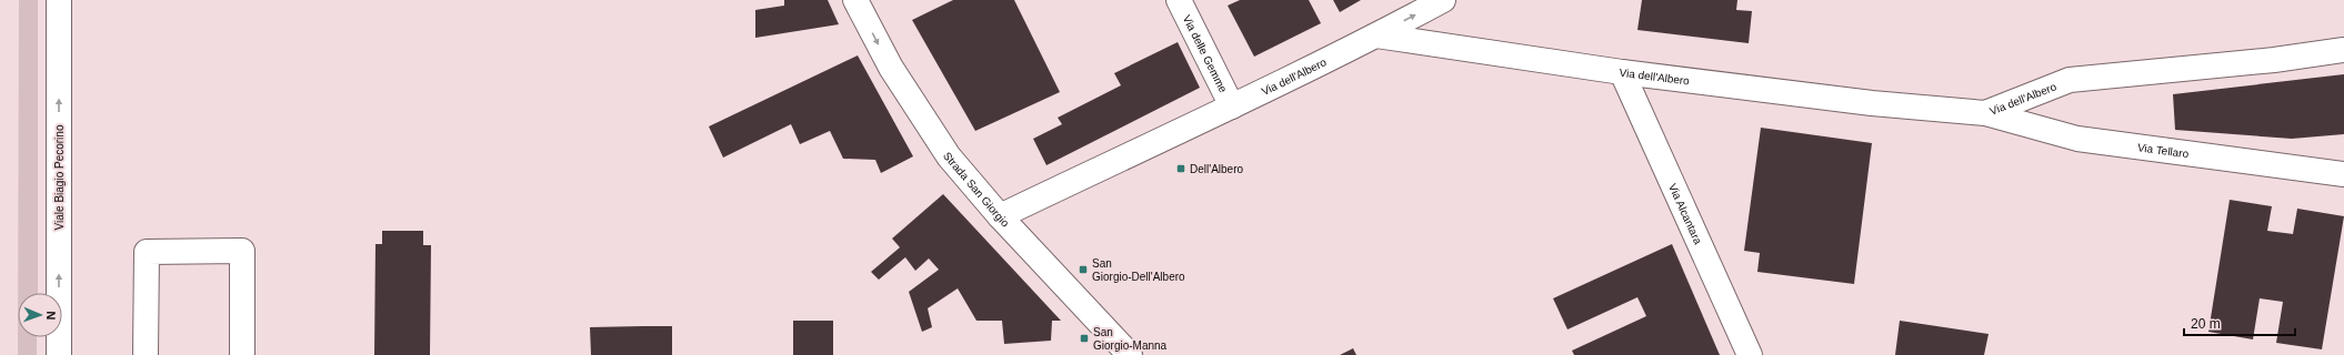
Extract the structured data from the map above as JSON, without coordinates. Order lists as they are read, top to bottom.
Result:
{
  "streets": {
    "street": [
      "Via delle Gemme",
      "Via dell'Albero",
      "Via Tellaro",
      "Viale Biagio Pecorino",
      "Strada San Giorgio",
      "Via Alcantara"
    ]
  },
  "crossings": [
    ["Via delle Gemme", "Via dell'Albero"],
    ["Via dell'Albero", "Via Tellaro"],
    ["Via dell'Albero", "Strada San Giorgio"],
    ["Via dell'Albero", "Via Alcantara"]
  ],
  "one_way": ["Viale Biagio Pecorino", "Strada San Giorgio"],
  "places": {
    "transit": ["Dell'Albero", "San Giorgio-Dell'Albero", "San Giorgio-Manna"]
  },
  "scale_bar": "20 m",
  "north": "right"
}
